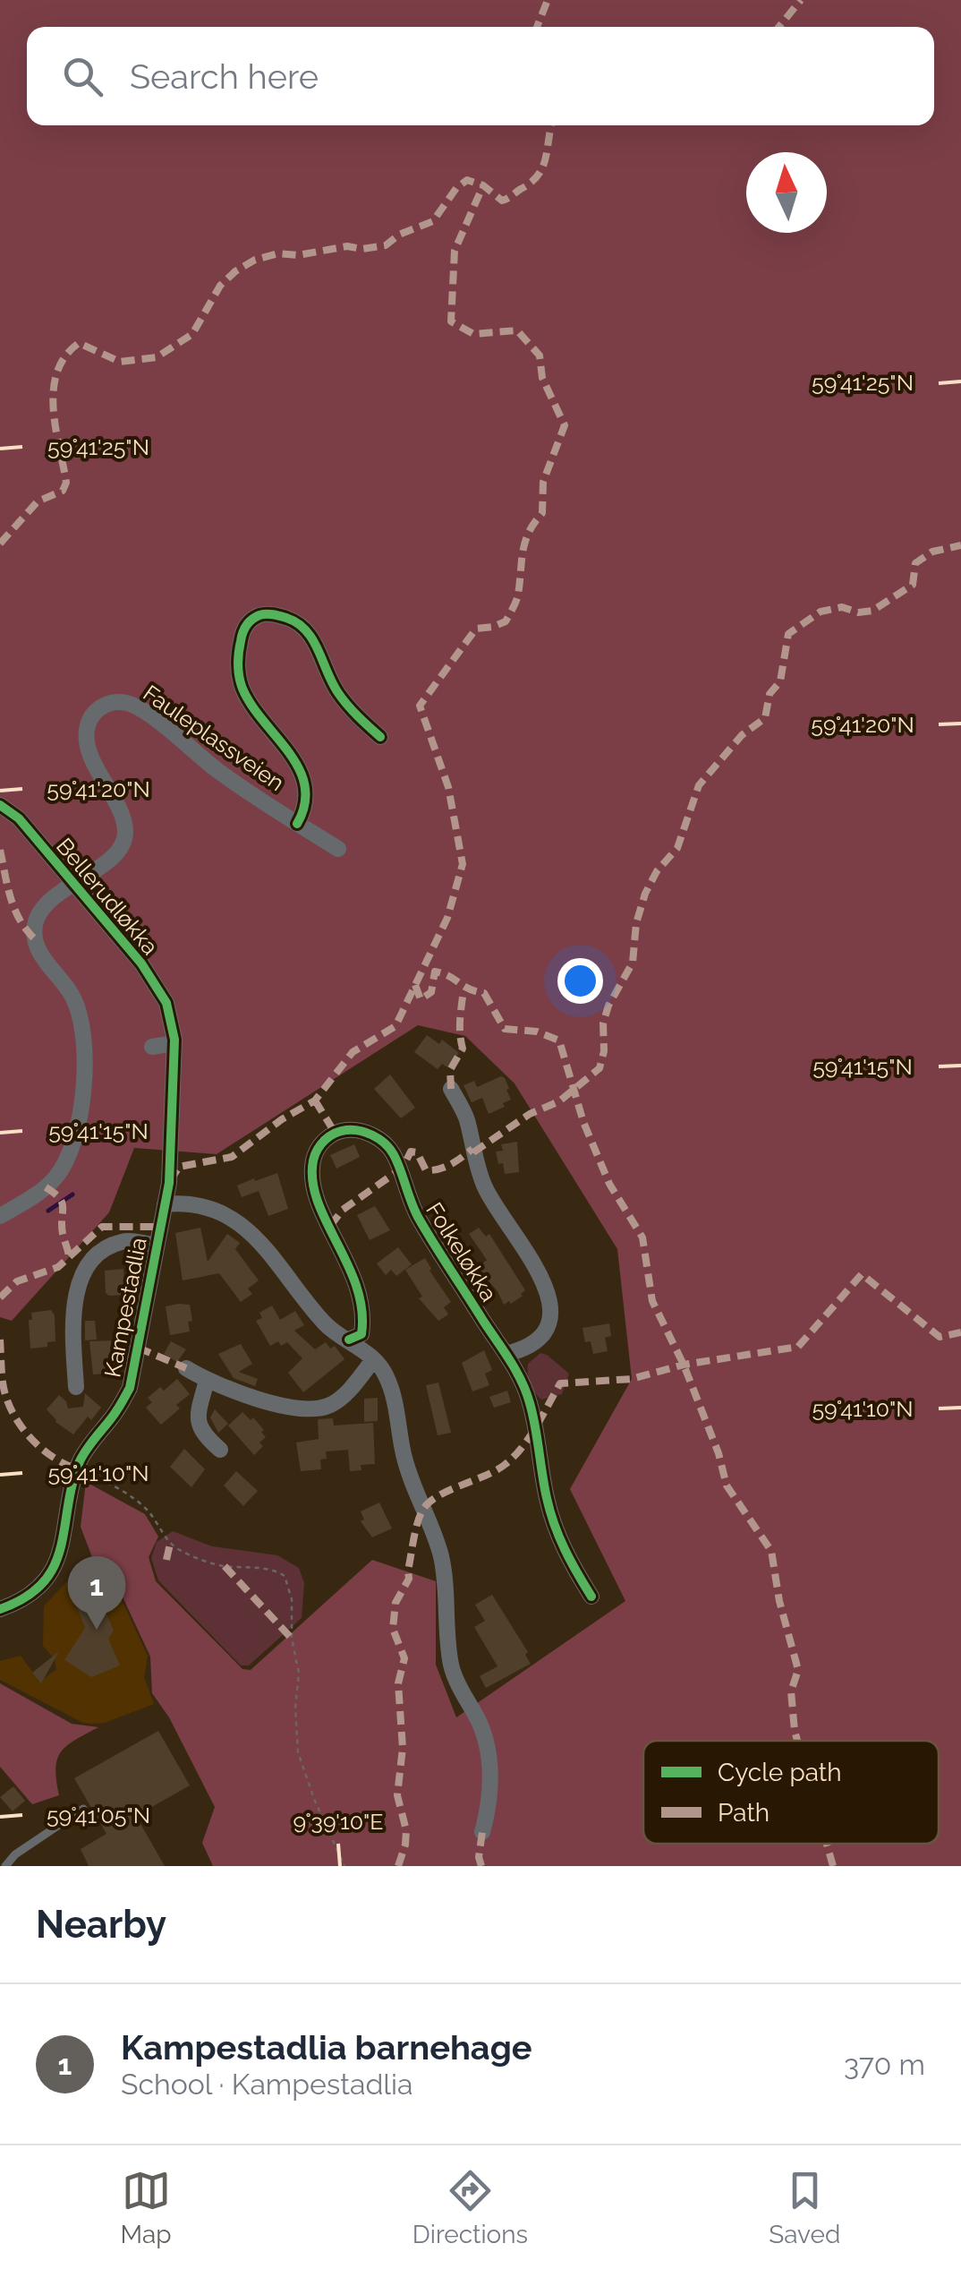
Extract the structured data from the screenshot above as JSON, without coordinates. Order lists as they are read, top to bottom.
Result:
{
  "streets": {
    "street": [
      "Fauleplassveien",
      "Bellerudløkka",
      "Folkeløkka",
      "Kampestadlia"
    ]
  },
  "crossings": [
    ["Fauleplassveien", "Bellerudløkka"],
    ["Bellerudløkka", "Kampestadlia"]
  ],
  "legend": ["Cycle path", "Path"],
  "north": "top",
  "page": {
    "search": "Search here",
    "pins": "1",
    "heading": "Nearby",
    "list": [
      {
        "mark": "1",
        "name": "Kampestadlia barnehage",
        "note": "School · Kampestadlia",
        "value": "370 m"
      }
    ],
    "nav": ["Map", "Directions", "Saved"]
  },
  "coordinates": [
    "59°41'25\"N",
    "59°41'20\"N",
    "59°41'15\"N",
    "59°41'10\"N",
    "59°41'05\"N",
    "9°39'10\"E"
  ]
}
